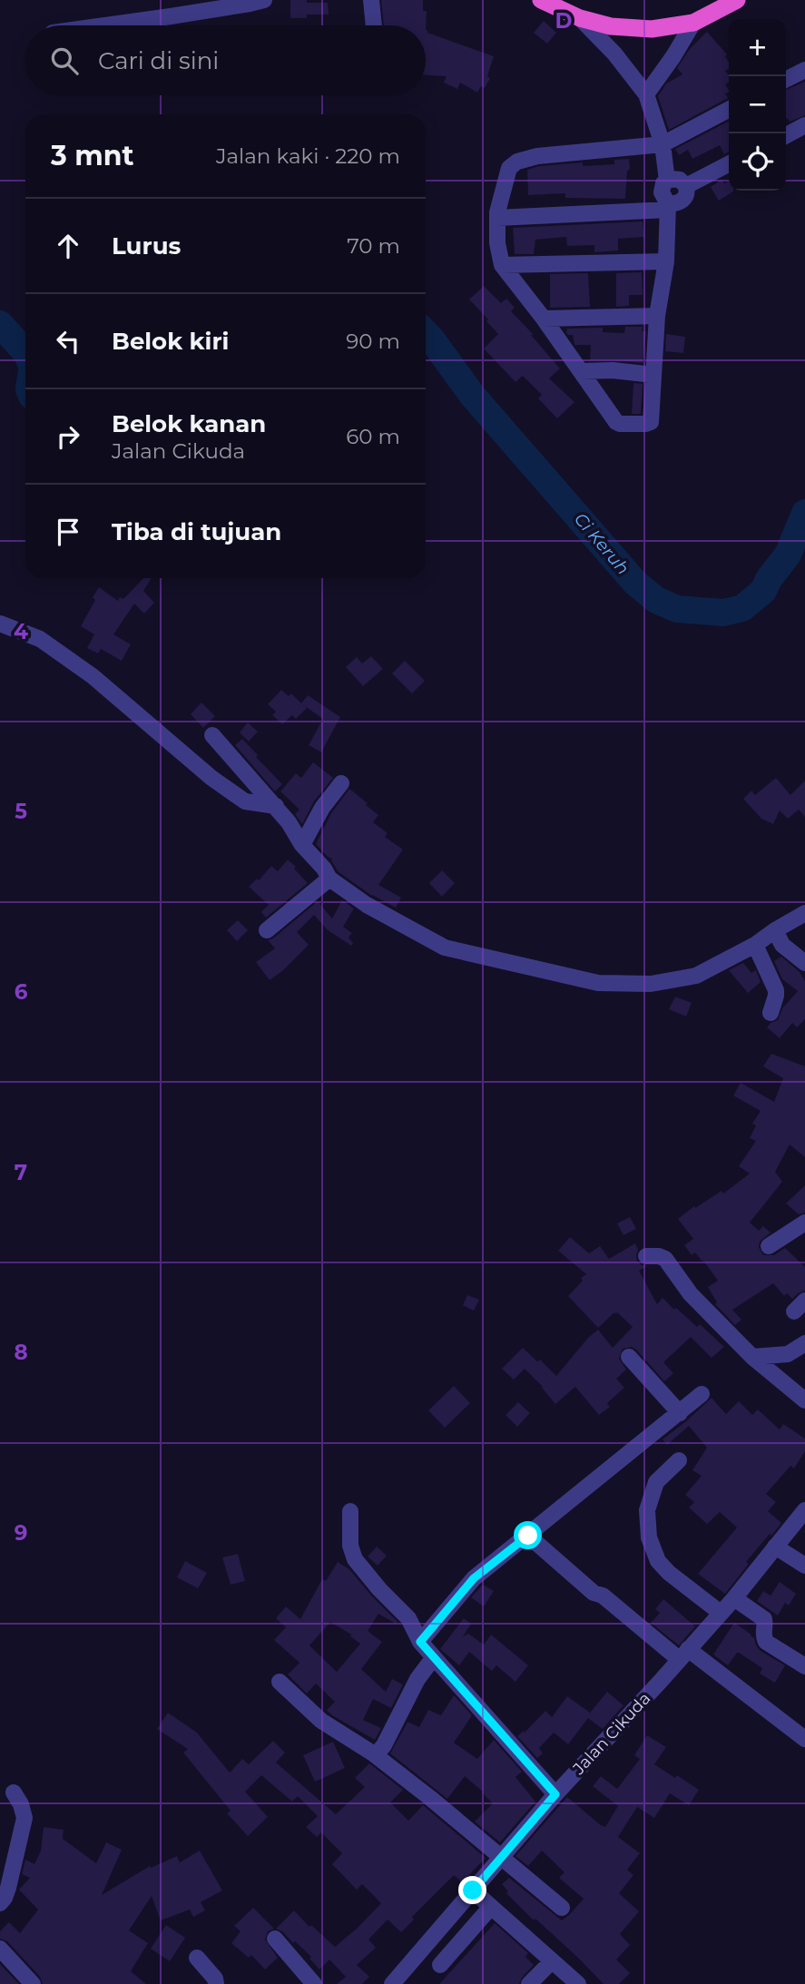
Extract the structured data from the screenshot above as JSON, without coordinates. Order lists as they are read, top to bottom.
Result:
{
  "streets": {
    "street": ["Jalan Cikuda"]
  },
  "water": ["Ci Keruh"],
  "page": {
    "map_buttons": ["+", "−"],
    "search": "Cari di sini",
    "heading": ["3 mnt", "Jalan kaki · 220 m"],
    "list": [
      ["Lurus", "70 m"],
      ["Belok kiri", "90 m"],
      ["Belok kanan", "Jalan Cikuda", "60 m"],
      "Tiba di tujuan"
    ]
  },
  "grid": {
    "columns": ["D"],
    "rows": [
      "4",
      "5",
      "6",
      "7",
      "8",
      "9"
    ]
  }
}
